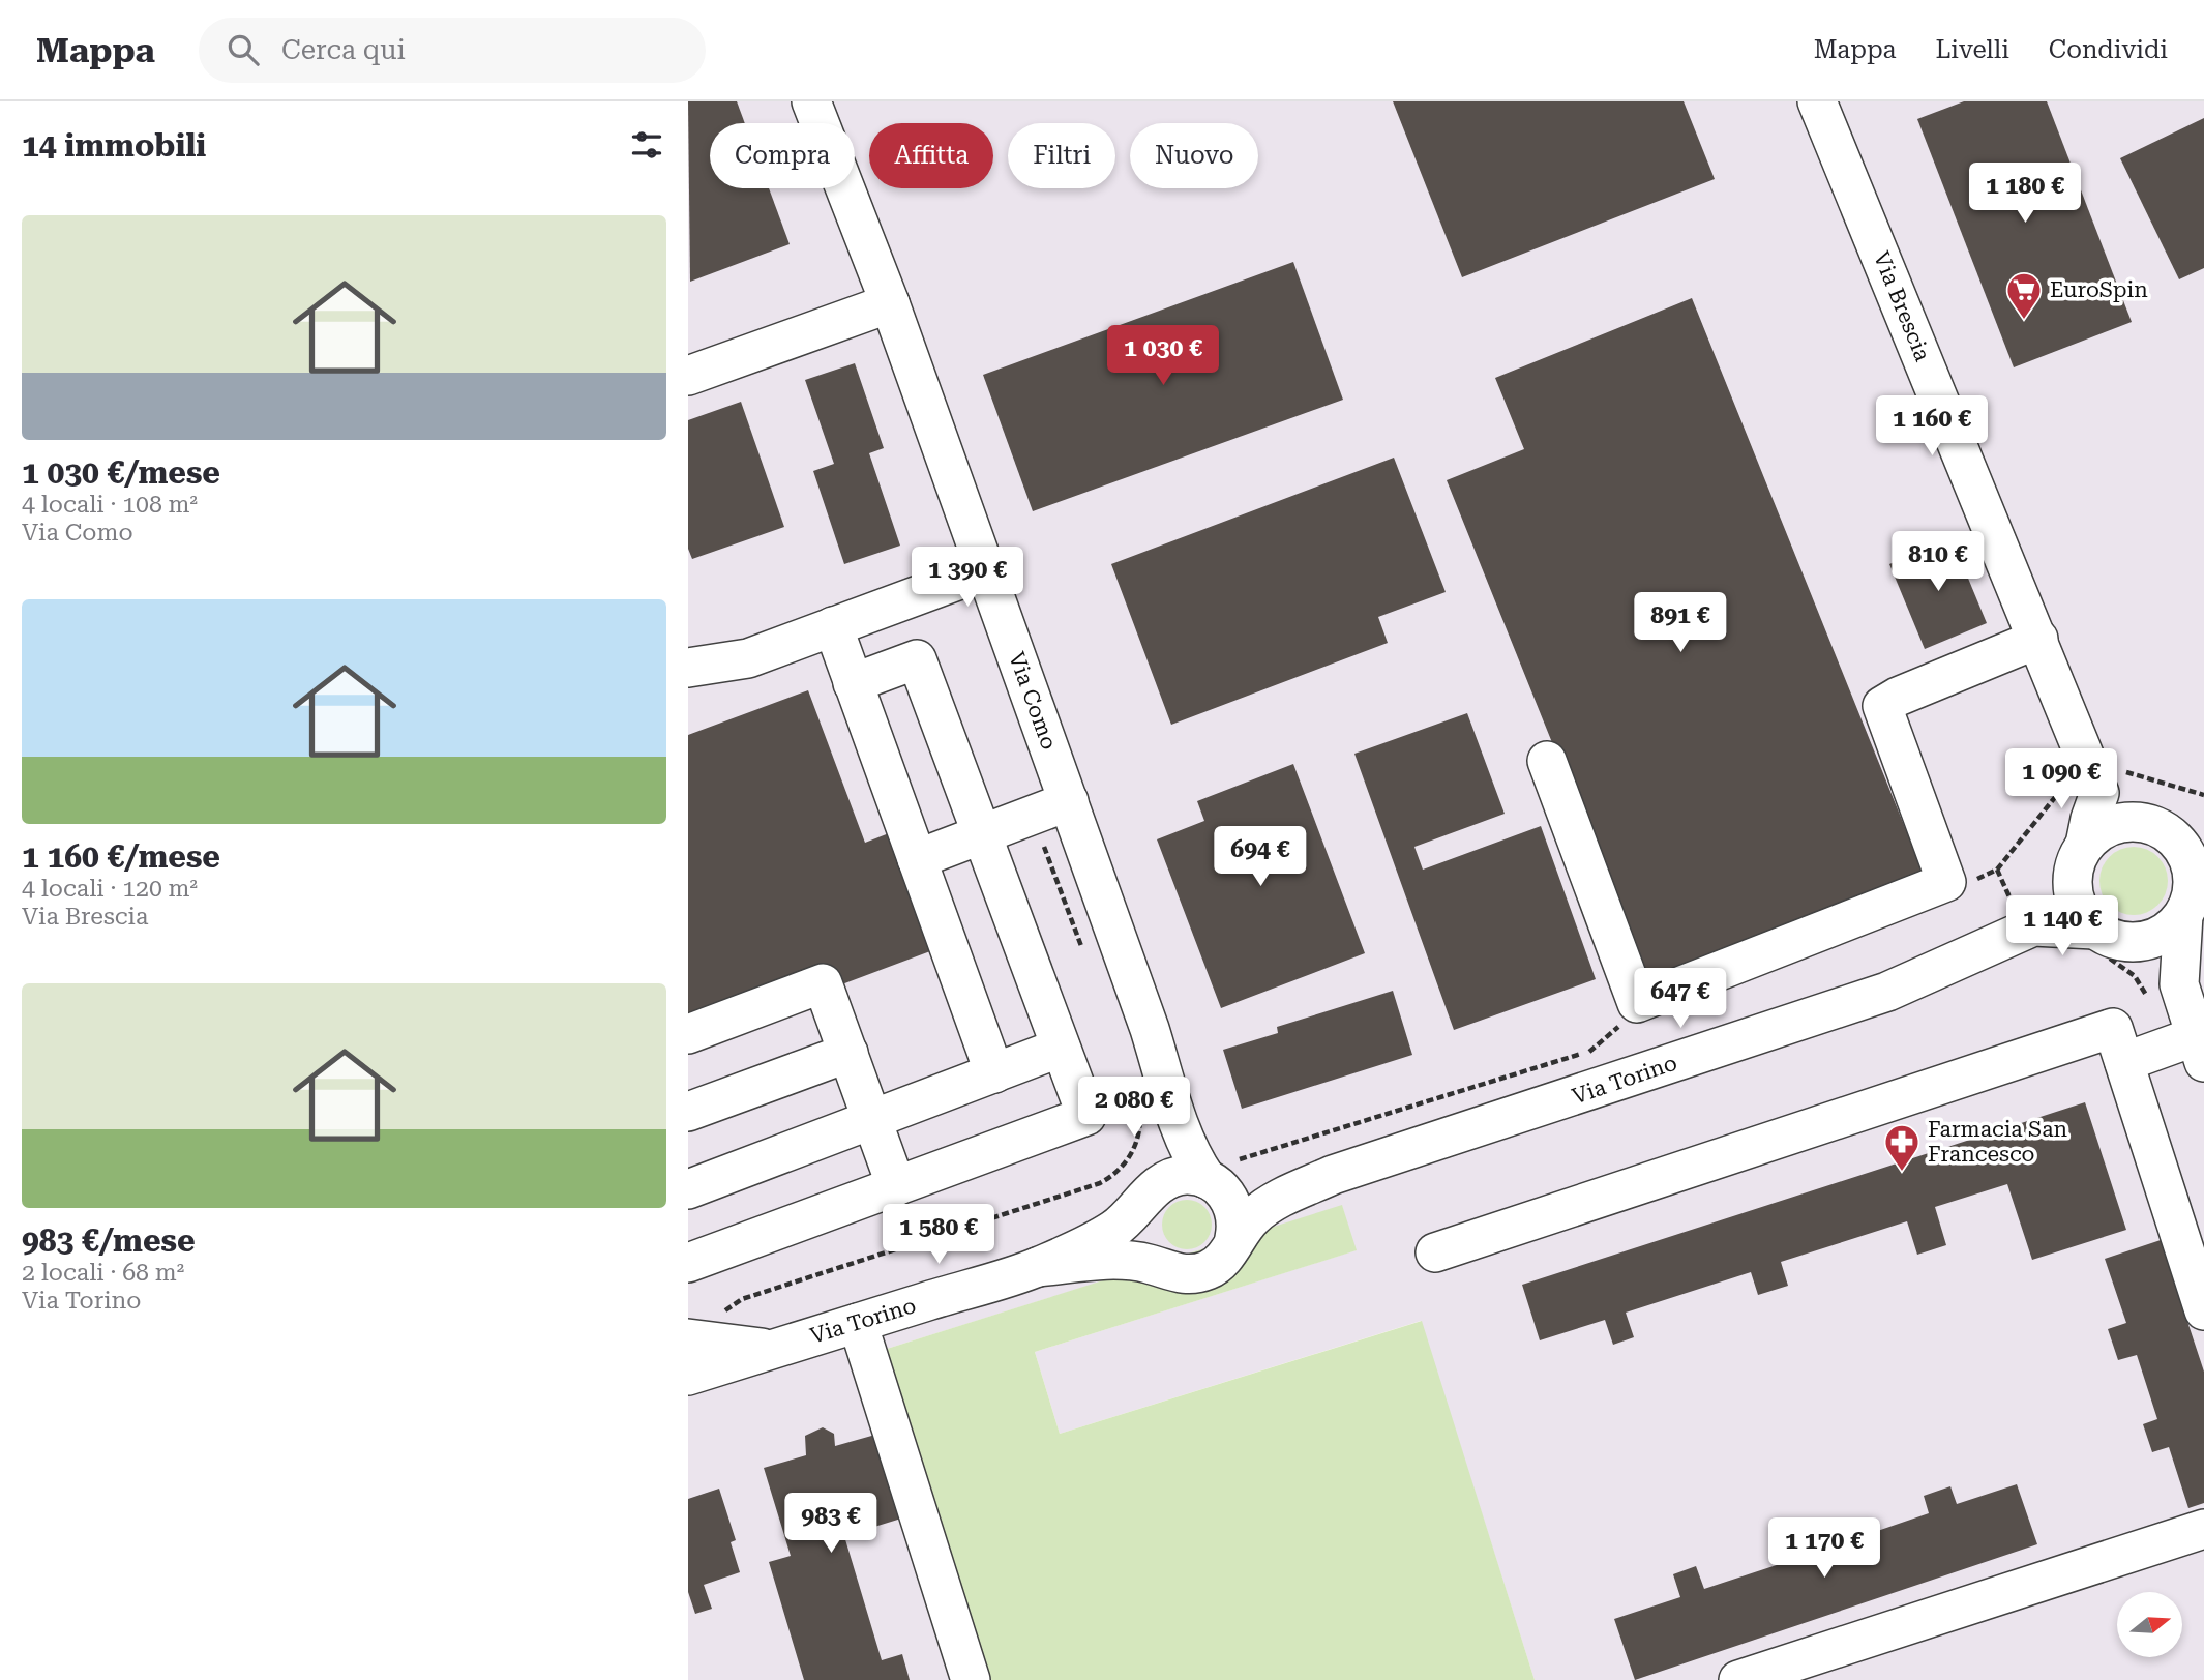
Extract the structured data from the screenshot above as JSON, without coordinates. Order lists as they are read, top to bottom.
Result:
{
  "streets": {
    "street": ["Via Brescia", "Via Como", "Via Torino"]
  },
  "crossings": [
    ["Via Como", "Via Torino"]
  ],
  "places": {
    "supermarket": ["EuroSpin"],
    "pharmacy": ["Farmacia San Francesco"]
  },
  "north": "right",
  "page": {
    "header": "Mappa",
    "search": "Cerca qui",
    "nav": ["Mappa", "Livelli", "Condividi"],
    "heading": "14 immobili",
    "chip": [
      "Compra",
      "Affitta",
      "Filtri",
      "Nuovo"
    ],
    "price": [
      "1 180 €",
      "1 030 €",
      "1 160 €",
      "810 €",
      "1 390 €",
      "891 €",
      "1 090 €",
      "694 €",
      "1 140 €",
      "647 €",
      "2 080 €",
      "1 580 €",
      "983 €",
      "1 170 €"
    ],
    "list": [
      {
        "name": "1 030 €/mese",
        "note": "4 locali · 108 m² · Via Como"
      },
      {
        "name": "1 160 €/mese",
        "note": "4 locali · 120 m² · Via Brescia"
      },
      {
        "name": "983 €/mese",
        "note": "2 locali · 68 m² · Via Torino"
      }
    ]
  }
}
